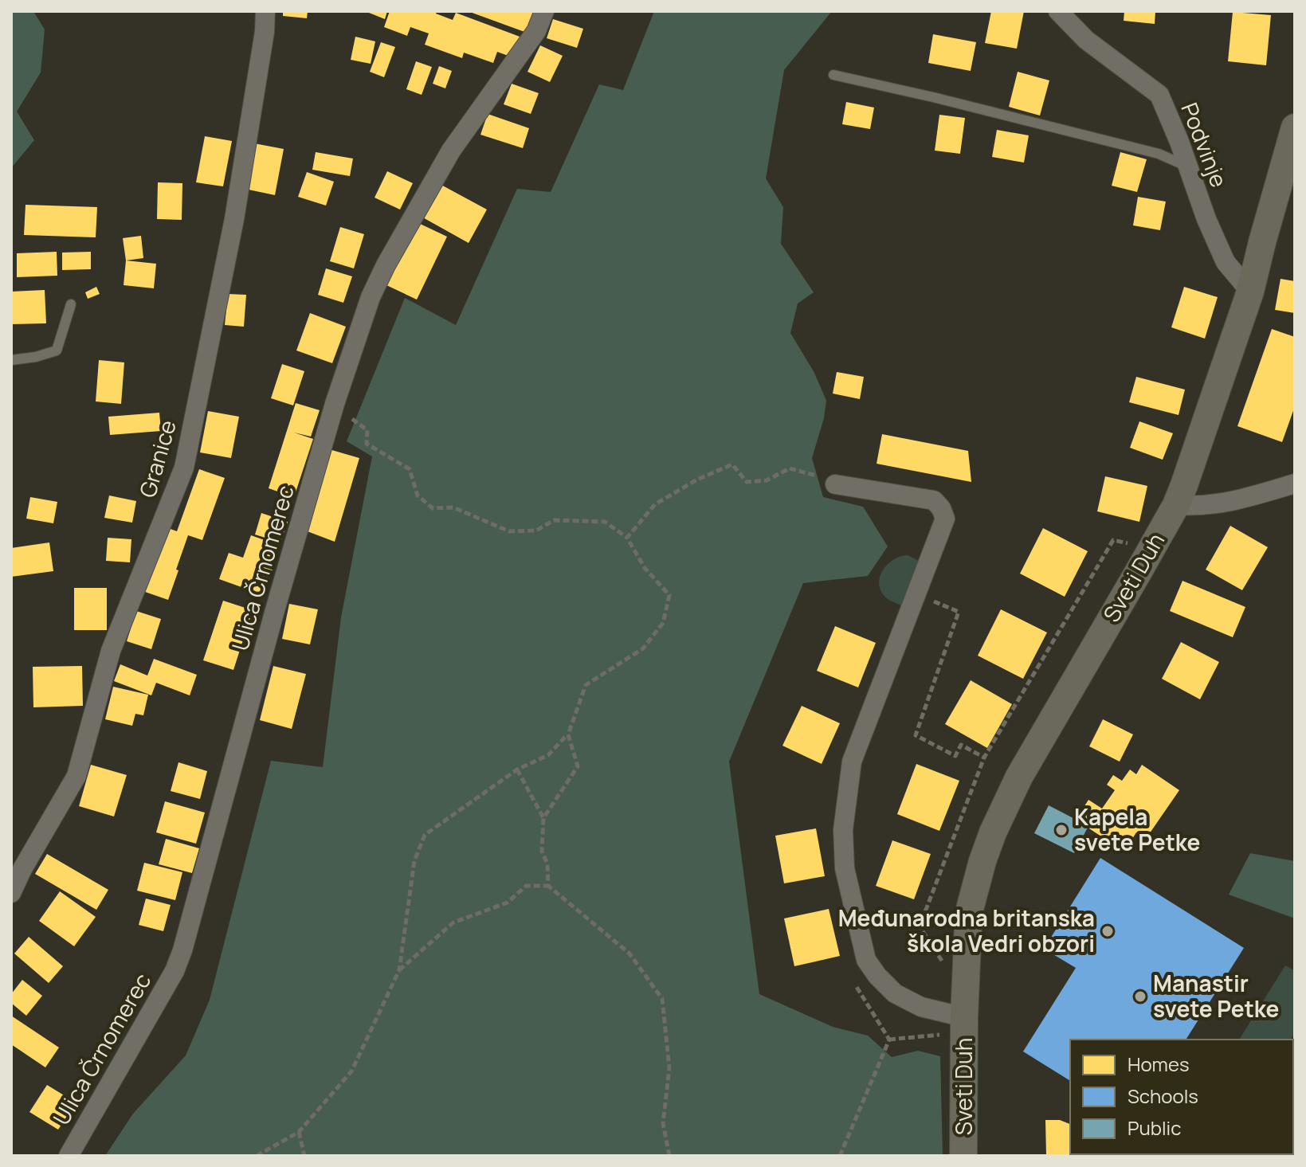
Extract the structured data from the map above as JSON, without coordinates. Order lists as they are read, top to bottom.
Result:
{
  "streets": {
    "main road": ["Sveti Duh"],
    "street": ["Podvinje", "Granice", "Ulica Črnomerec"]
  },
  "crossings": [
    ["Podvinje", "Sveti Duh"]
  ],
  "places": ["Kapela svete Petke", "Međunarodna britanska škola Vedri obzori", "Manastir svete Petke"],
  "legend": ["Homes", "Schools", "Public"]
}
